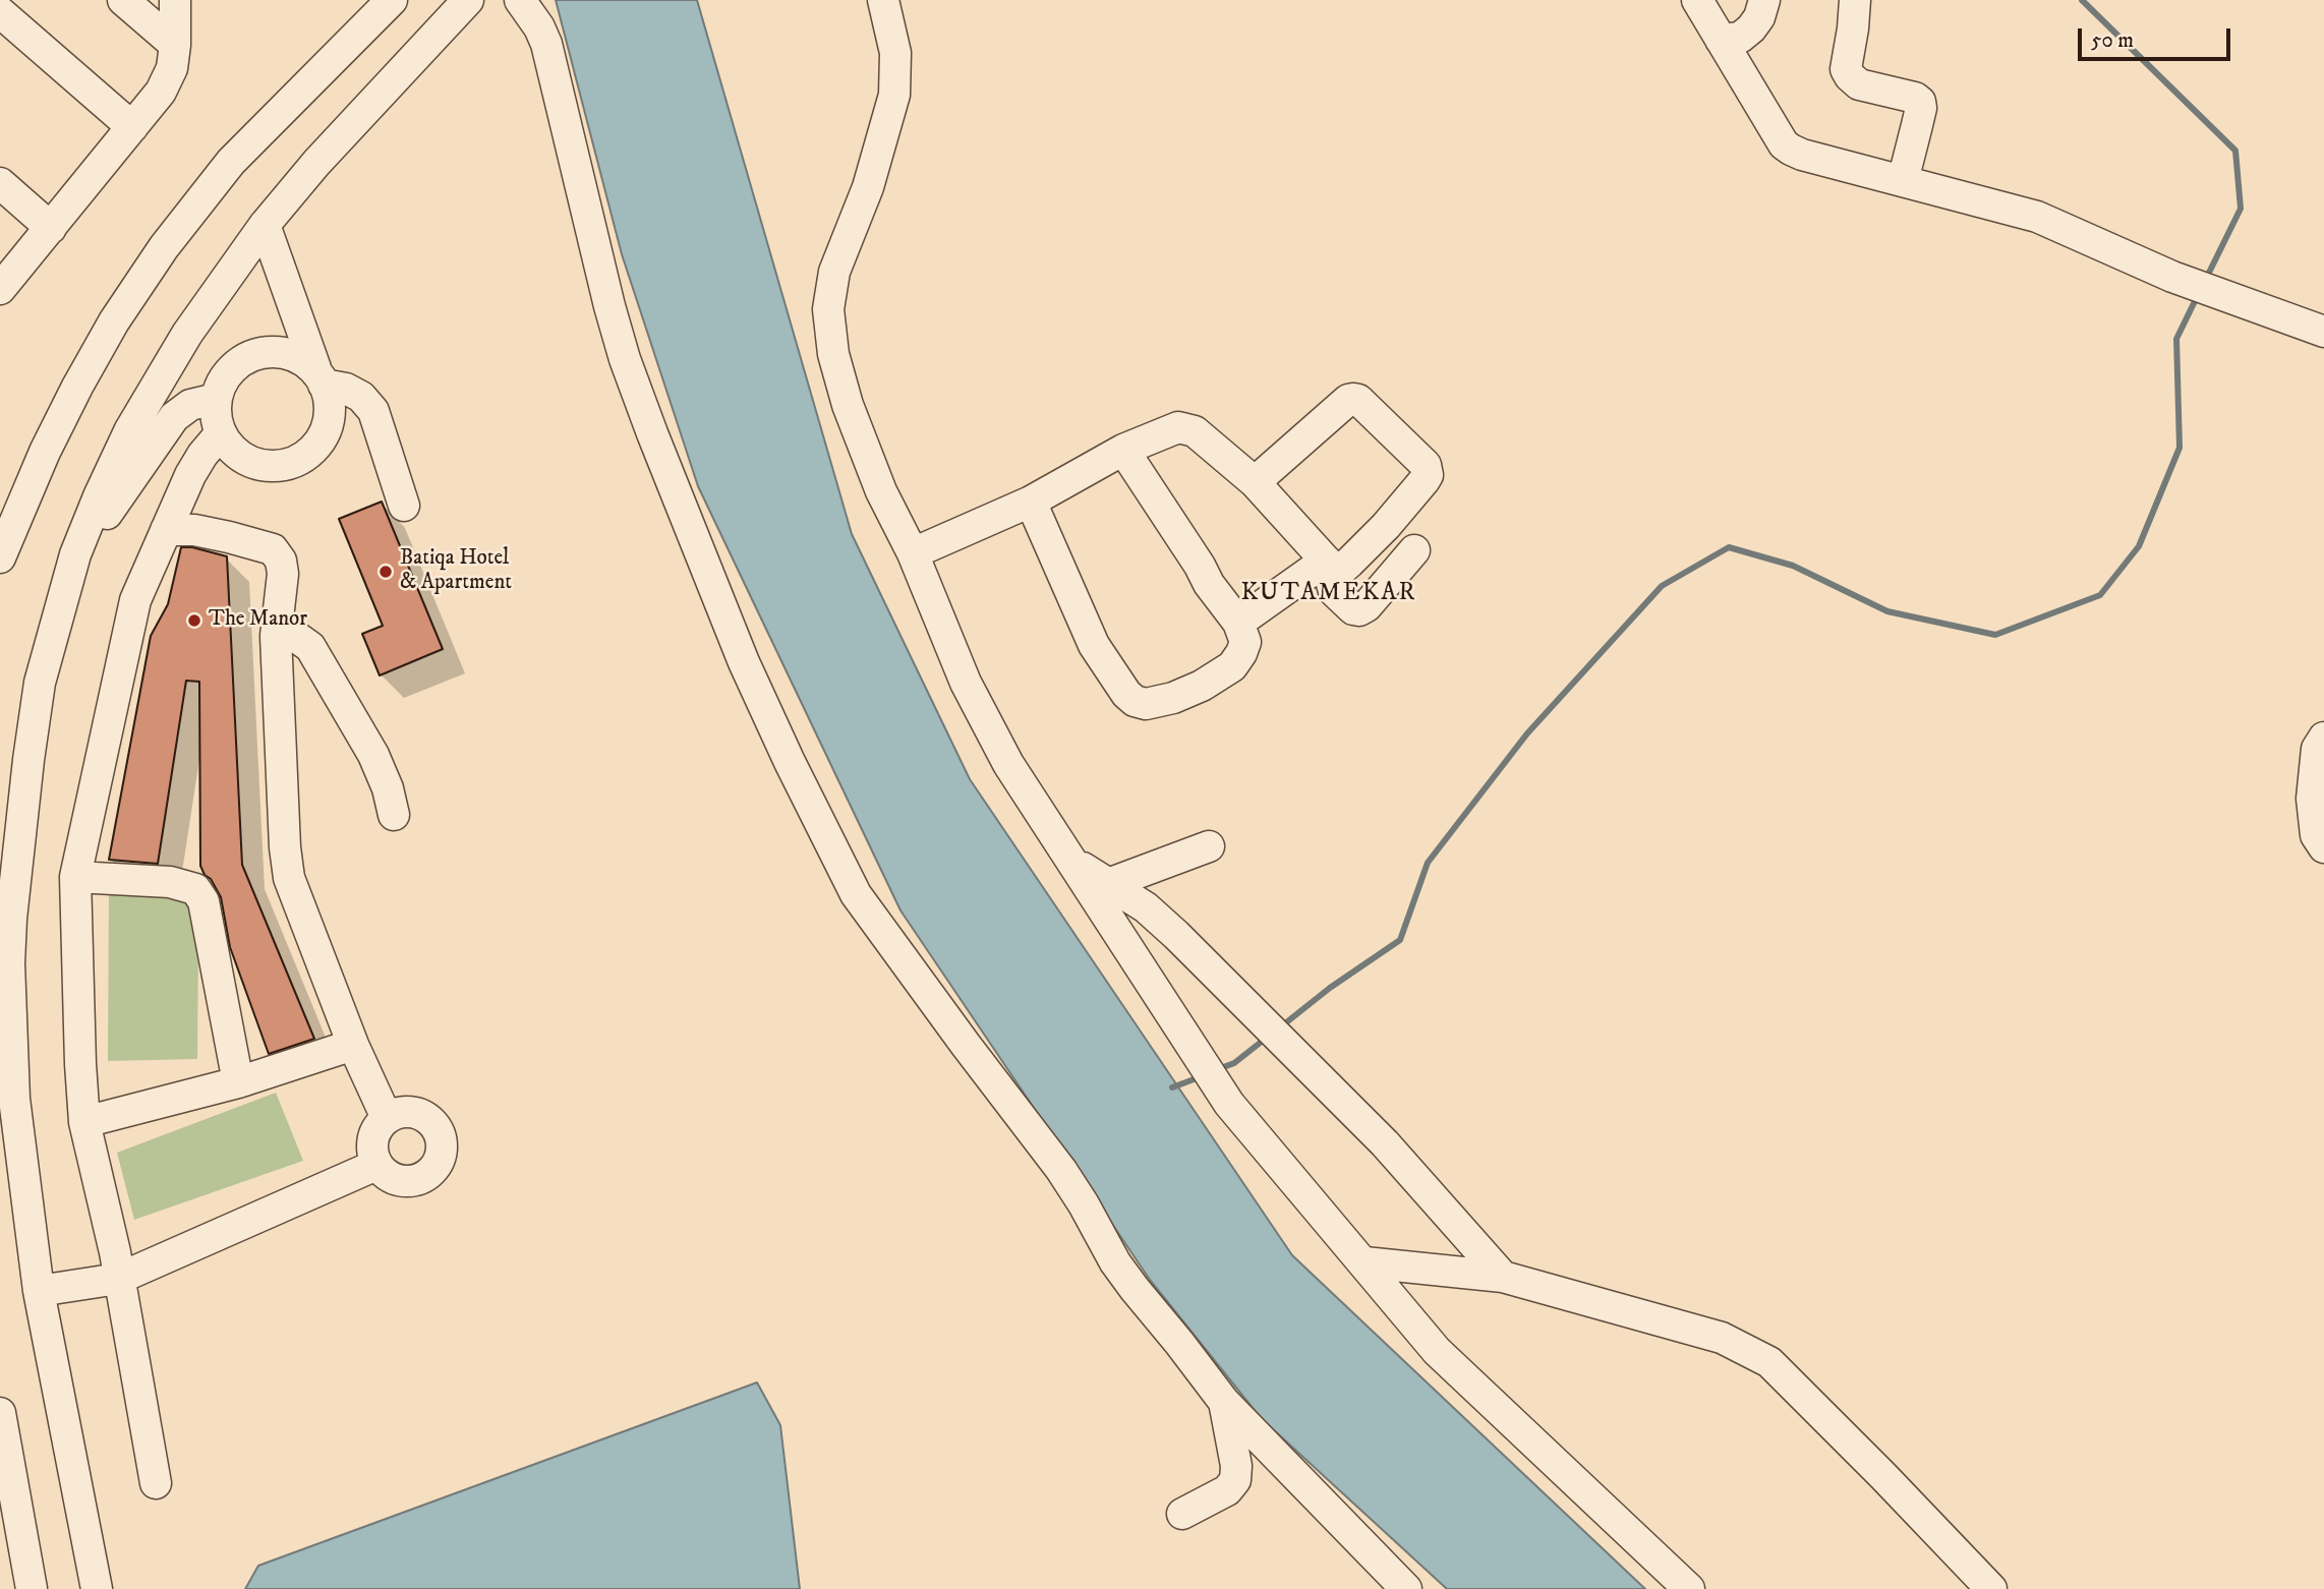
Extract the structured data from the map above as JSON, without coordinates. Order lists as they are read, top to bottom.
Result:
{
  "districts": ["KUTAMEKAR"],
  "places": ["Batiqa Hotel & Apartment", "The Manor"],
  "scale_bar": "50 m"
}
